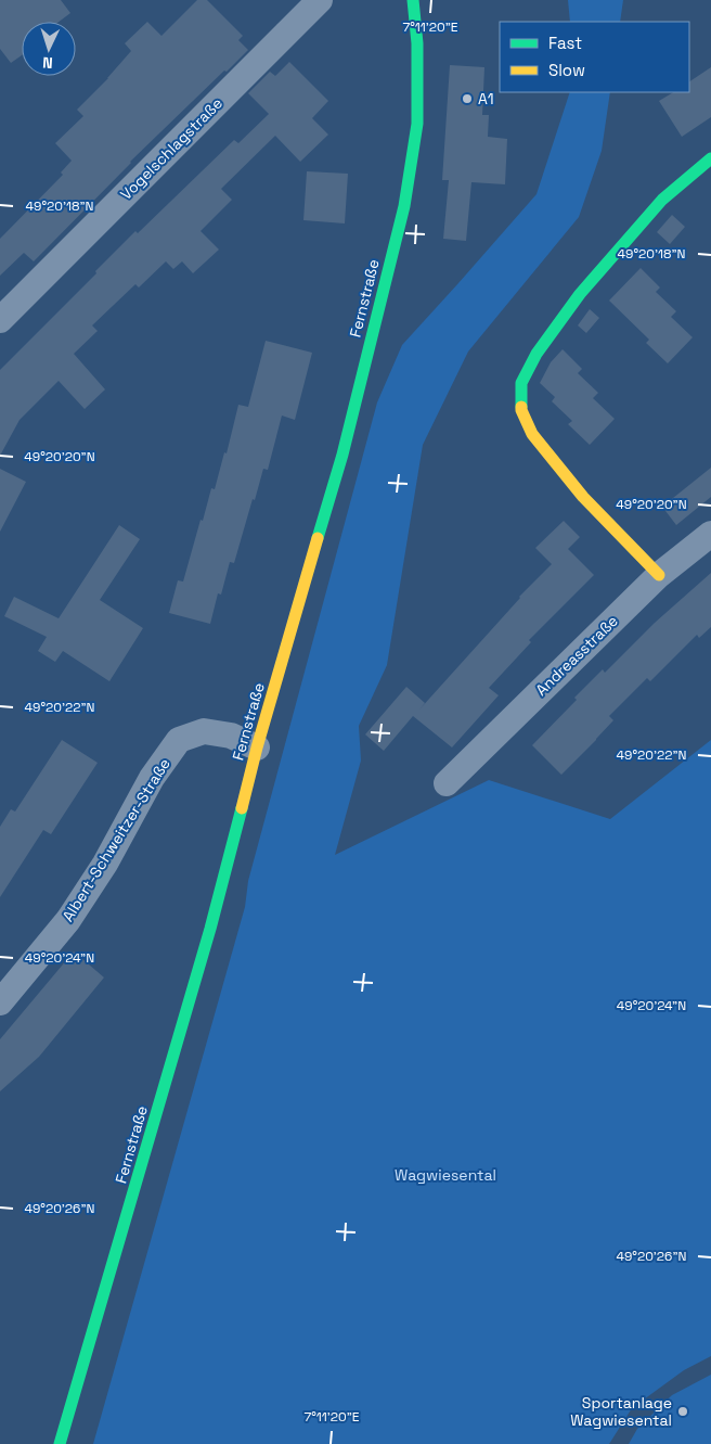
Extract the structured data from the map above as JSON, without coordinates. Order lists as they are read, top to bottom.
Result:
{
  "streets": {
    "main road": ["Fernstraße"],
    "street": ["Vogelschlagstraße", "Andreasstraße", "Albert-Schweitzer-Straße"]
  },
  "crossings": [
    ["Fernstraße", "Albert-Schweitzer-Straße"]
  ],
  "parks": ["Wagwiesental"],
  "places": ["A1", "Sportanlage Wagwiesental"],
  "legend": ["Fast", "Slow"],
  "north": "bottom",
  "coordinates": [
    "7°11'20\"E",
    "49°20'18\"N",
    "49°20'20\"N",
    "49°20'22\"N",
    "49°20'24\"N",
    "49°20'26\"N"
  ]
}
